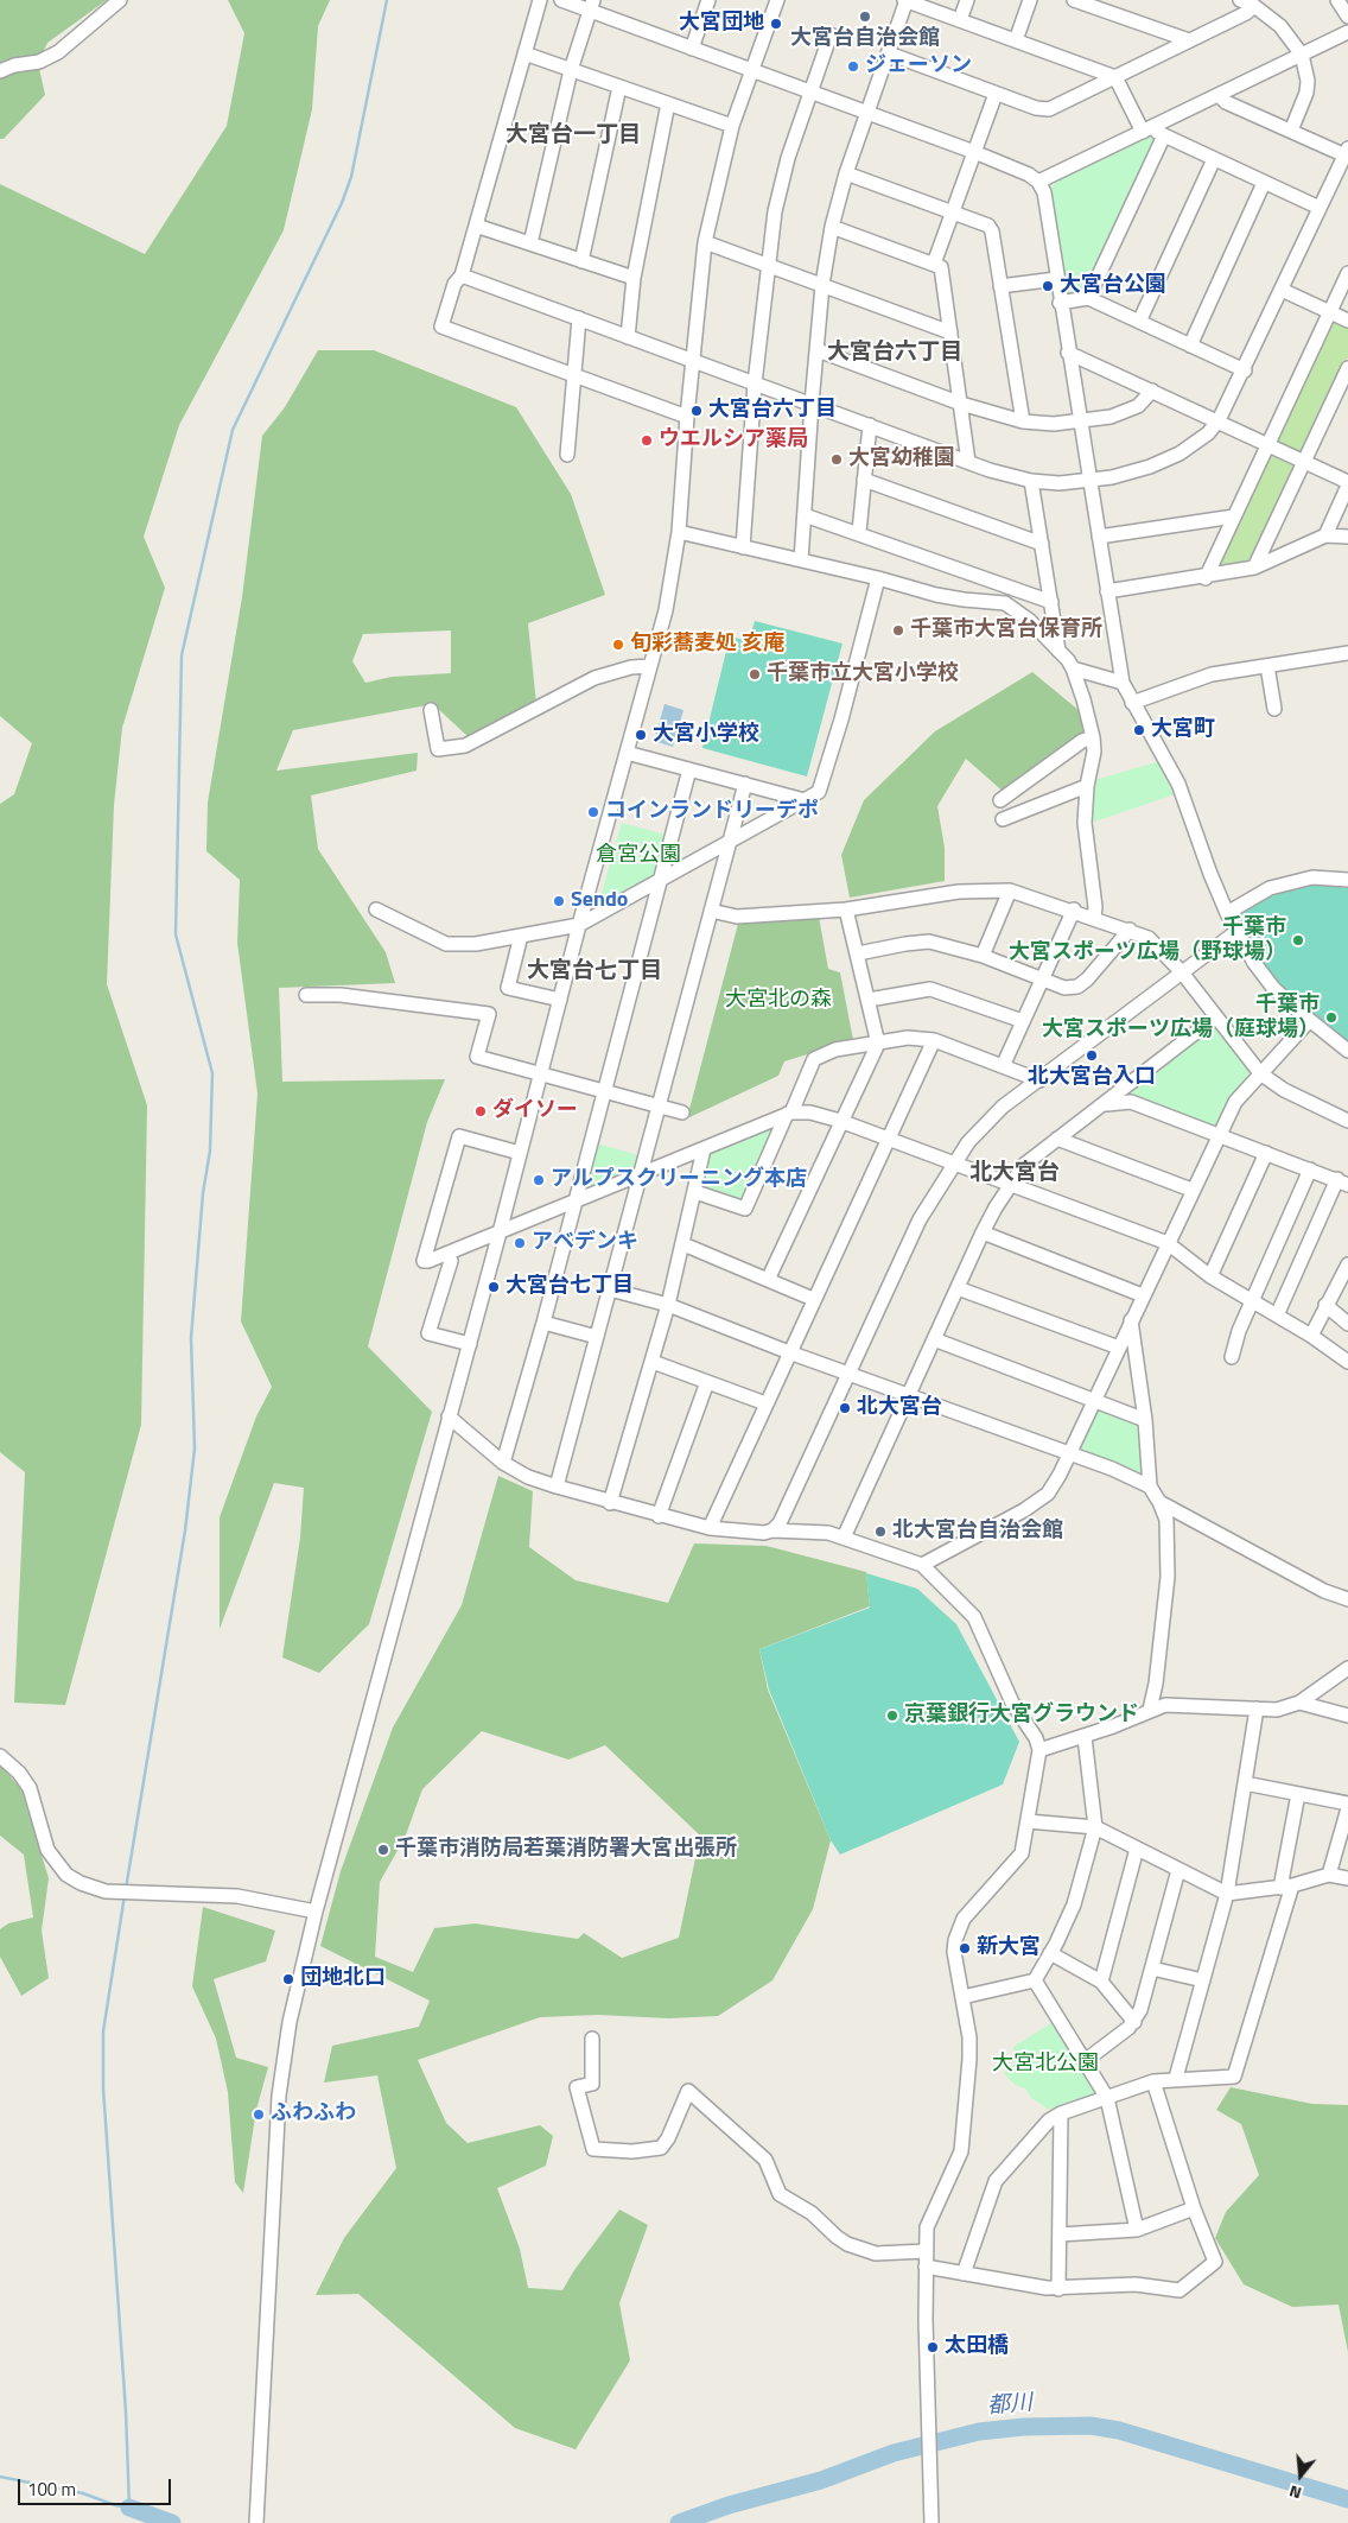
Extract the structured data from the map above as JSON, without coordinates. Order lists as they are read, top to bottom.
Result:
{
  "districts": [
    "大宮台一丁目",
    "大宮台六丁目",
    "大宮台七丁目",
    "北大宮台"
  ],
  "water": ["都川"],
  "parks": ["倉宮公園", "大宮北の森", "大宮北公園"],
  "places": [
    "大宮台自治会館",
    "大宮団地",
    "ジェーソン",
    "大宮台公園",
    "大宮台六丁目",
    "ウエルシア薬局",
    "大宮幼稚園",
    "千葉市大宮台保育所",
    "旬彩蕎麦処 亥庵",
    "千葉市立大宮小学校",
    "大宮町",
    "大宮小学校",
    "コインランドリーデポ",
    "Sendo",
    "千葉市 大宮スポーツ広場（野球場）",
    "千葉市 大宮スポーツ広場（庭球場）",
    "北大宮台入口",
    "ダイソー",
    "アルプスクリーニング本店",
    "アベデンキ",
    "大宮台七丁目",
    "北大宮台",
    "北大宮台自治会館",
    "京葉銀行大宮グラウンド",
    "千葉市消防局若葉消防署大宮出張所",
    "新大宮",
    "団地北口",
    "ふわふわ",
    "太田橋"
  ],
  "scale_bar": "100 m",
  "north": "bottom"
}
